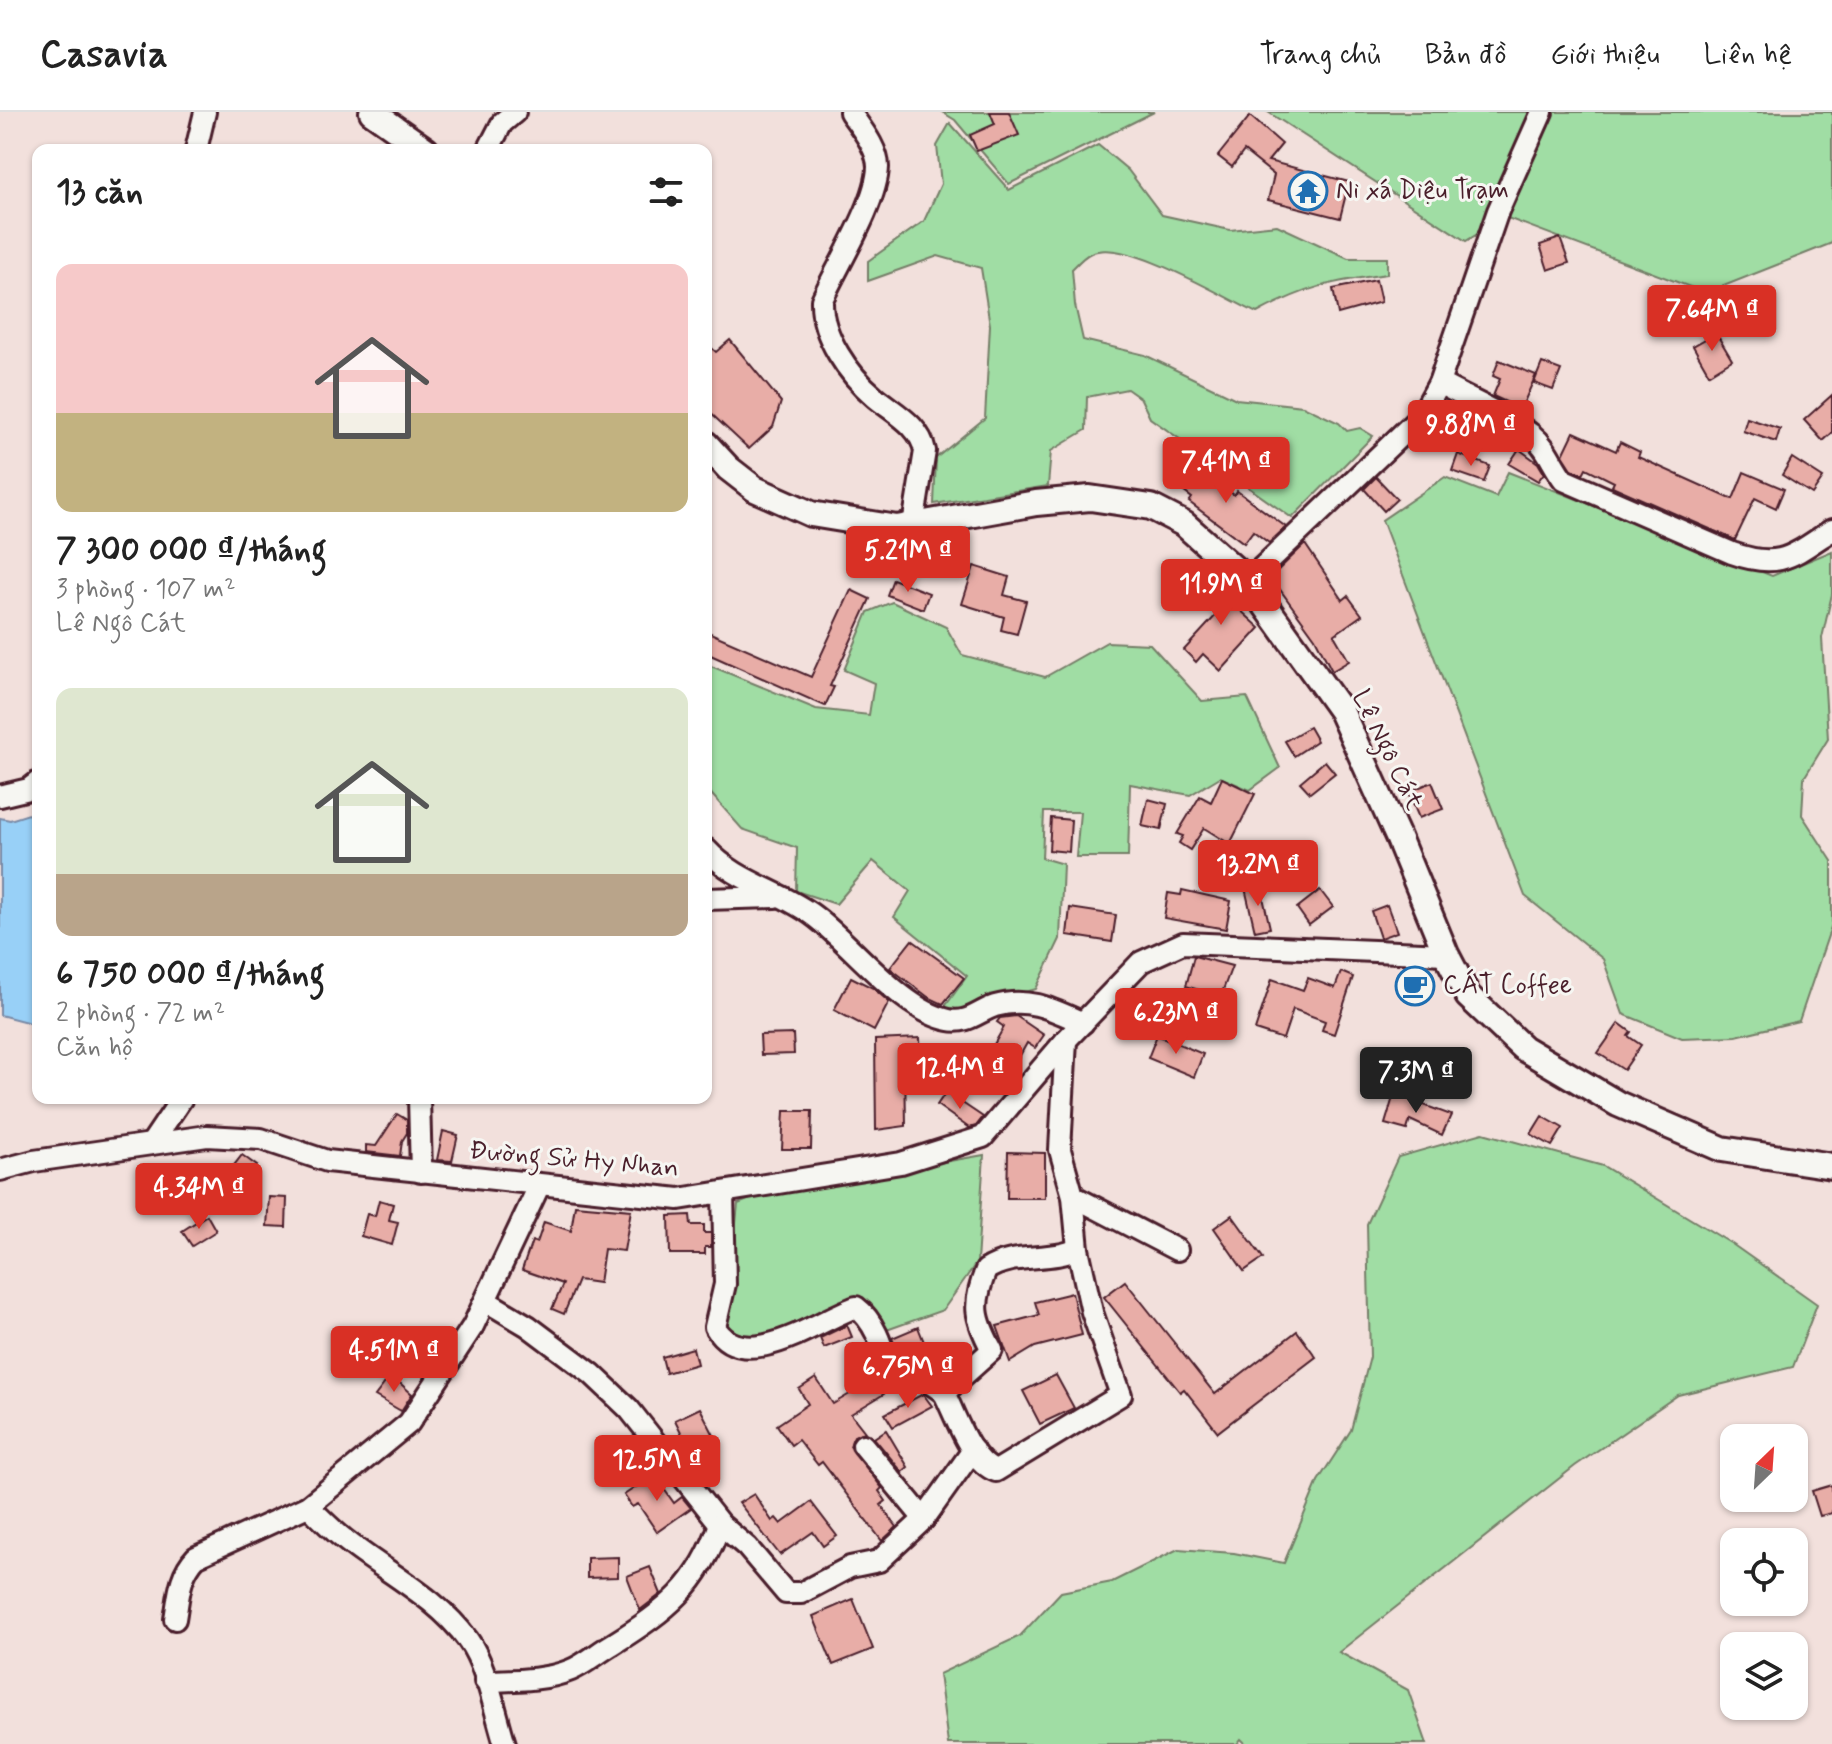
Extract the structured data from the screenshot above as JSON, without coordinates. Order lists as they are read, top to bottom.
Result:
{
  "streets": {
    "street": ["Lê Ngô Cát", "Đường Sử Hy Nhan"]
  },
  "crossings": [
    ["Lê Ngô Cát", "Đường Sử Hy Nhan"]
  ],
  "places": {
    "temple": ["Ni xá Diệu Trạm"],
    "cafe": ["CÁT Coffee"]
  },
  "north": "top right",
  "page": {
    "header": "Casavia",
    "nav": [
      "Trang chủ",
      "Bản đồ",
      "Giới thiệu",
      "Liên hệ"
    ],
    "heading": "13 căn",
    "list": [
      {
        "name": "7 300 000 ₫/tháng",
        "note": "3 phòng · 107 m² · Lê Ngô Cát"
      },
      {
        "name": "6 750 000 ₫/tháng",
        "note": "2 phòng · 72 m² · Căn hộ"
      }
    ],
    "price": [
      "7.64M ₫",
      "9.88M ₫",
      "7.41M ₫",
      "5.21M ₫",
      "11.9M ₫",
      "13.2M ₫",
      "6.23M ₫",
      "12.4M ₫",
      "7.3M ₫",
      "4.34M ₫",
      "4.51M ₫",
      "6.75M ₫",
      "12.5M ₫"
    ]
  }
}
